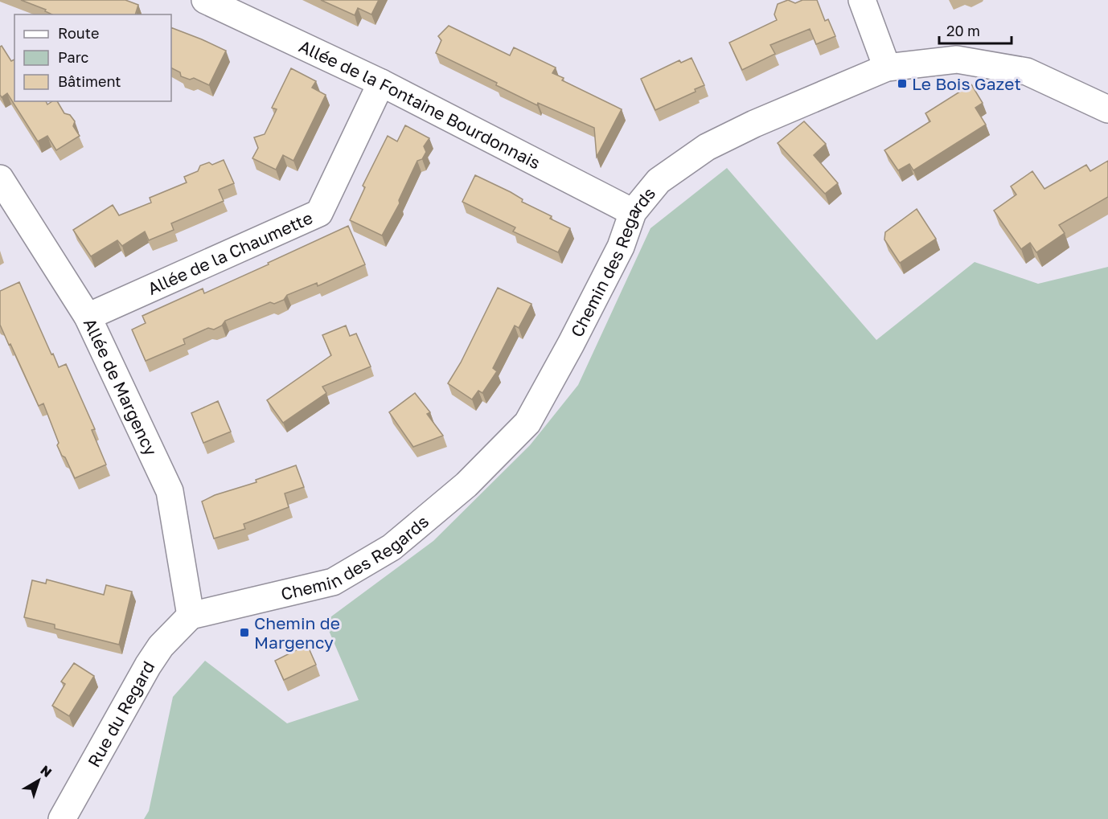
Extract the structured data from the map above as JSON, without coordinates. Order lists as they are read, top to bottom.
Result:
{
  "streets": {
    "street": [
      "Allée de la Fontaine Bourdonnais",
      "Allée de la Chaumette",
      "Chemin des Regards",
      "Allée de Margency",
      "Rue du Regard"
    ]
  },
  "crossings": [
    ["Allée de la Fontaine Bourdonnais", "Allée de la Chaumette"],
    ["Allée de la Fontaine Bourdonnais", "Chemin des Regards"],
    ["Allée de la Chaumette", "Allée de Margency"],
    ["Chemin des Regards", "Allée de Margency"],
    ["Chemin des Regards", "Rue du Regard"],
    ["Allée de Margency", "Rue du Regard"]
  ],
  "places": {
    "transit": ["Le Bois Gazet", "Chemin de Margency"]
  },
  "legend": ["Route", "Parc", "Bâtiment"],
  "scale_bar": "20 m",
  "north": "top right"
}
